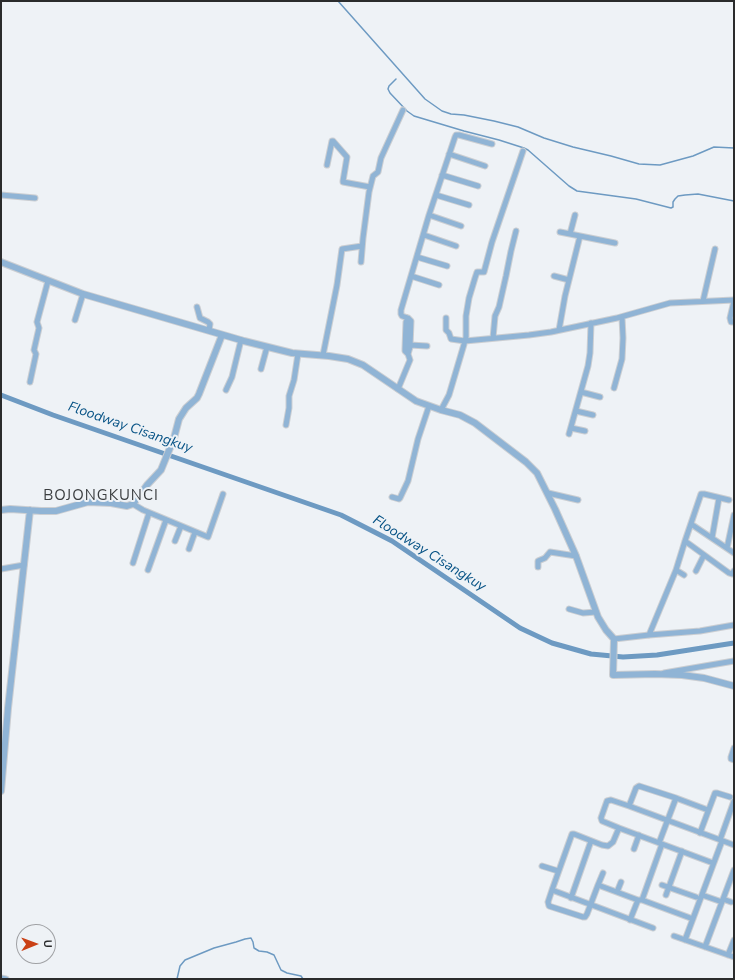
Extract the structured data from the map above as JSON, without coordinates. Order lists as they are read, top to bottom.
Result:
{
  "districts": ["BOJONGKUNCI"],
  "water": ["Floodway Cisangkuy"],
  "north": "right"
}
